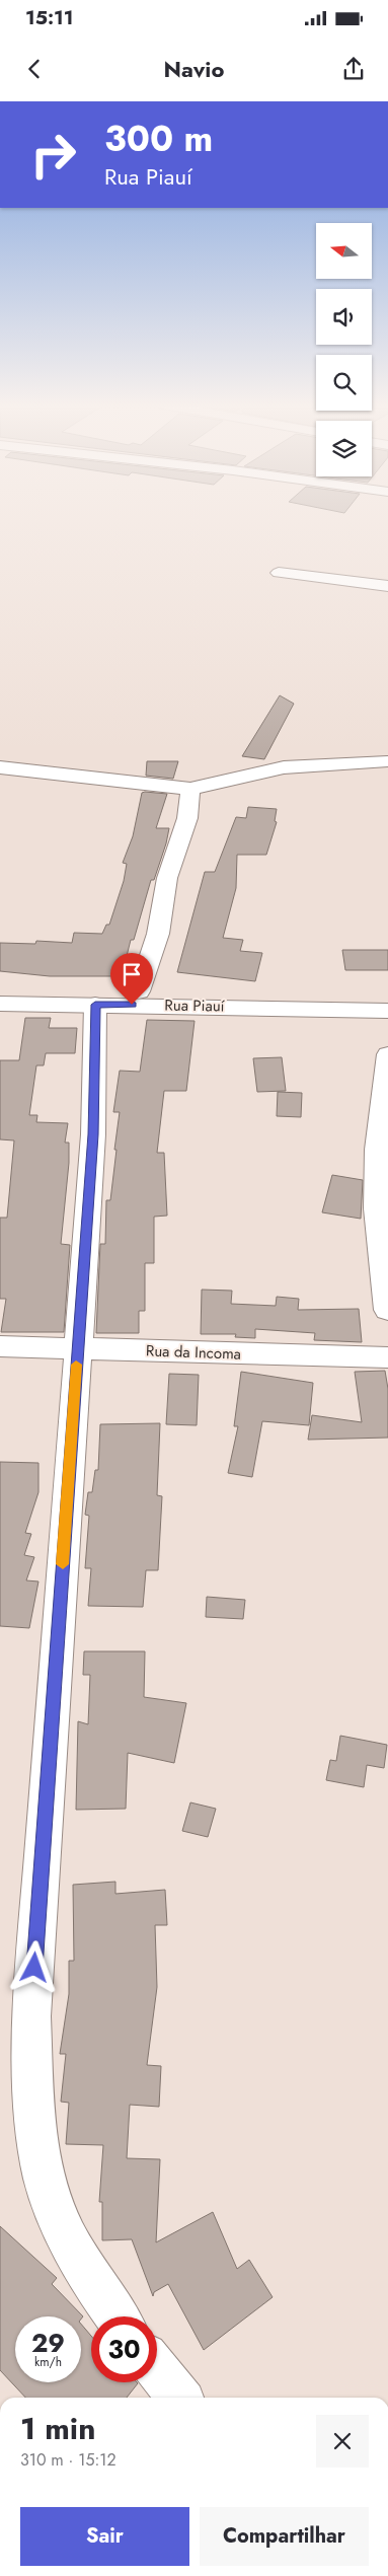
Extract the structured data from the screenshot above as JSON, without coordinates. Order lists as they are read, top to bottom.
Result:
{
  "streets": {
    "street": ["Rua Piauí", "Rua da Incoma"]
  },
  "north": "left",
  "page": {
    "status": "15:11",
    "header": "Navio",
    "turn": ["300 m", "Rua Piauí"],
    "speed": "29 km/h",
    "limit": "30",
    "heading": ["1 min", "310 m · 15:12"],
    "buttons": ["Sair", "Compartilhar"]
  }
}
